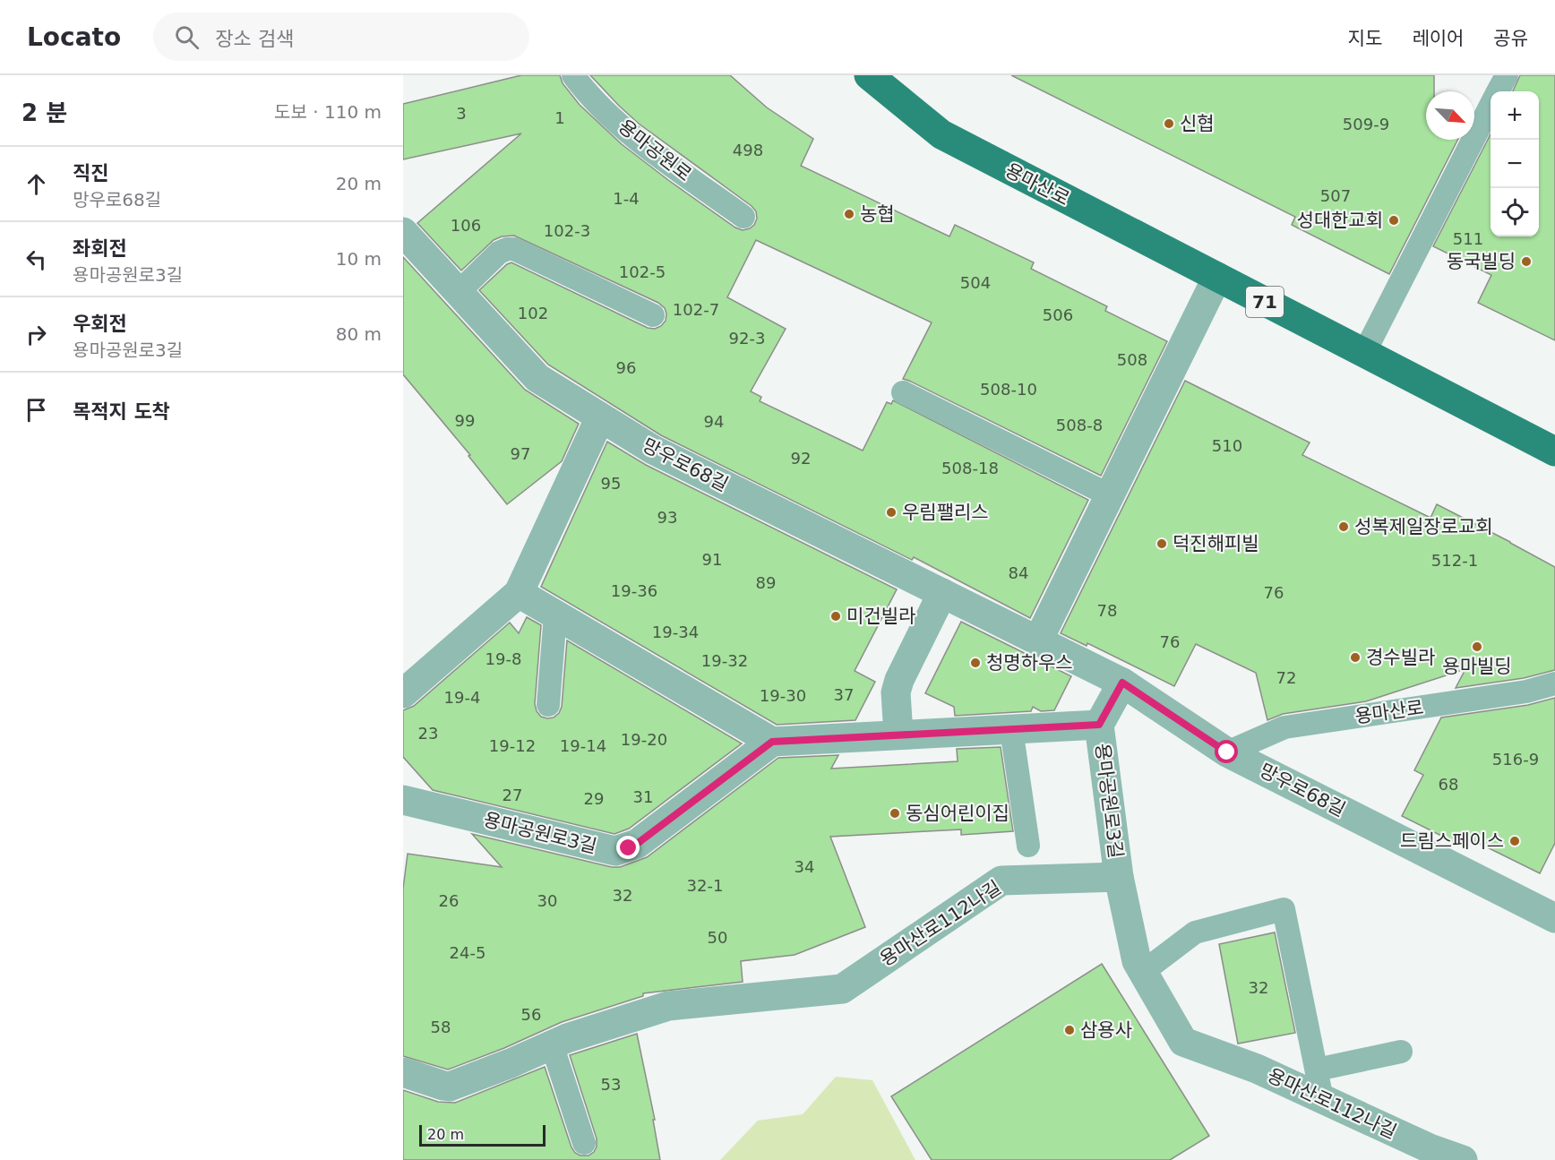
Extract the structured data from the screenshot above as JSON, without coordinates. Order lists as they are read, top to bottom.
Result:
{
  "streets": {
    "main road": ["용마산로", "71"],
    "street": ["망우로68길", "용마공원로3길", "용마산로112나길"],
    "lane": ["용마공원로"]
  },
  "crossings": [
    ["용마산로", "망우로68길"],
    ["망우로68길", "용마공원로3길"],
    ["용마공원로3길", "용마산로112나길"]
  ],
  "places": [
    "신협",
    "농협",
    "성대한교회",
    "동국빌딩",
    "우림팰리스",
    "성복제일장로교회",
    "덕진해피빌",
    "미건빌라",
    "용마빌딩",
    "경수빌라",
    "청명하우스",
    "동심어린이집",
    "드림스페이스",
    "삼용사"
  ],
  "house_numbers": [
    "3",
    "1",
    "509-9",
    "498",
    "507",
    "1-4",
    "106",
    "102-3",
    "511",
    "102-5",
    "504",
    "102-7",
    "102",
    "506",
    "92-3",
    "508",
    "96",
    "508-10",
    "99",
    "94",
    "508-8",
    "510",
    "97",
    "92",
    "508-18",
    "95",
    "93",
    "91",
    "512-1",
    "84",
    "89",
    "19-36",
    "76",
    "78",
    "19-34",
    "76",
    "19-8",
    "19-32",
    "72",
    "37",
    "19-30",
    "19-4",
    "23",
    "19-20",
    "19-12",
    "19-14",
    "516-9",
    "68",
    "27",
    "31",
    "29",
    "34",
    "32-1",
    "32",
    "26",
    "30",
    "50",
    "24-5",
    "32",
    "56",
    "58",
    "53"
  ],
  "scale_bar": "20 m",
  "north": "bottom right",
  "page": {
    "header": "Locato",
    "search": "장소 검색",
    "nav": ["지도", "레이어", "공유"],
    "heading": ["2 분", "도보 · 110 m"],
    "map_buttons": ["+", "−"],
    "list": [
      ["직진", "망우로68길", "20 m"],
      ["좌회전", "용마공원로3길", "10 m"],
      ["우회전", "용마공원로3길", "80 m"],
      "목적지 도착"
    ],
    "scale": "20 m"
  }
}
